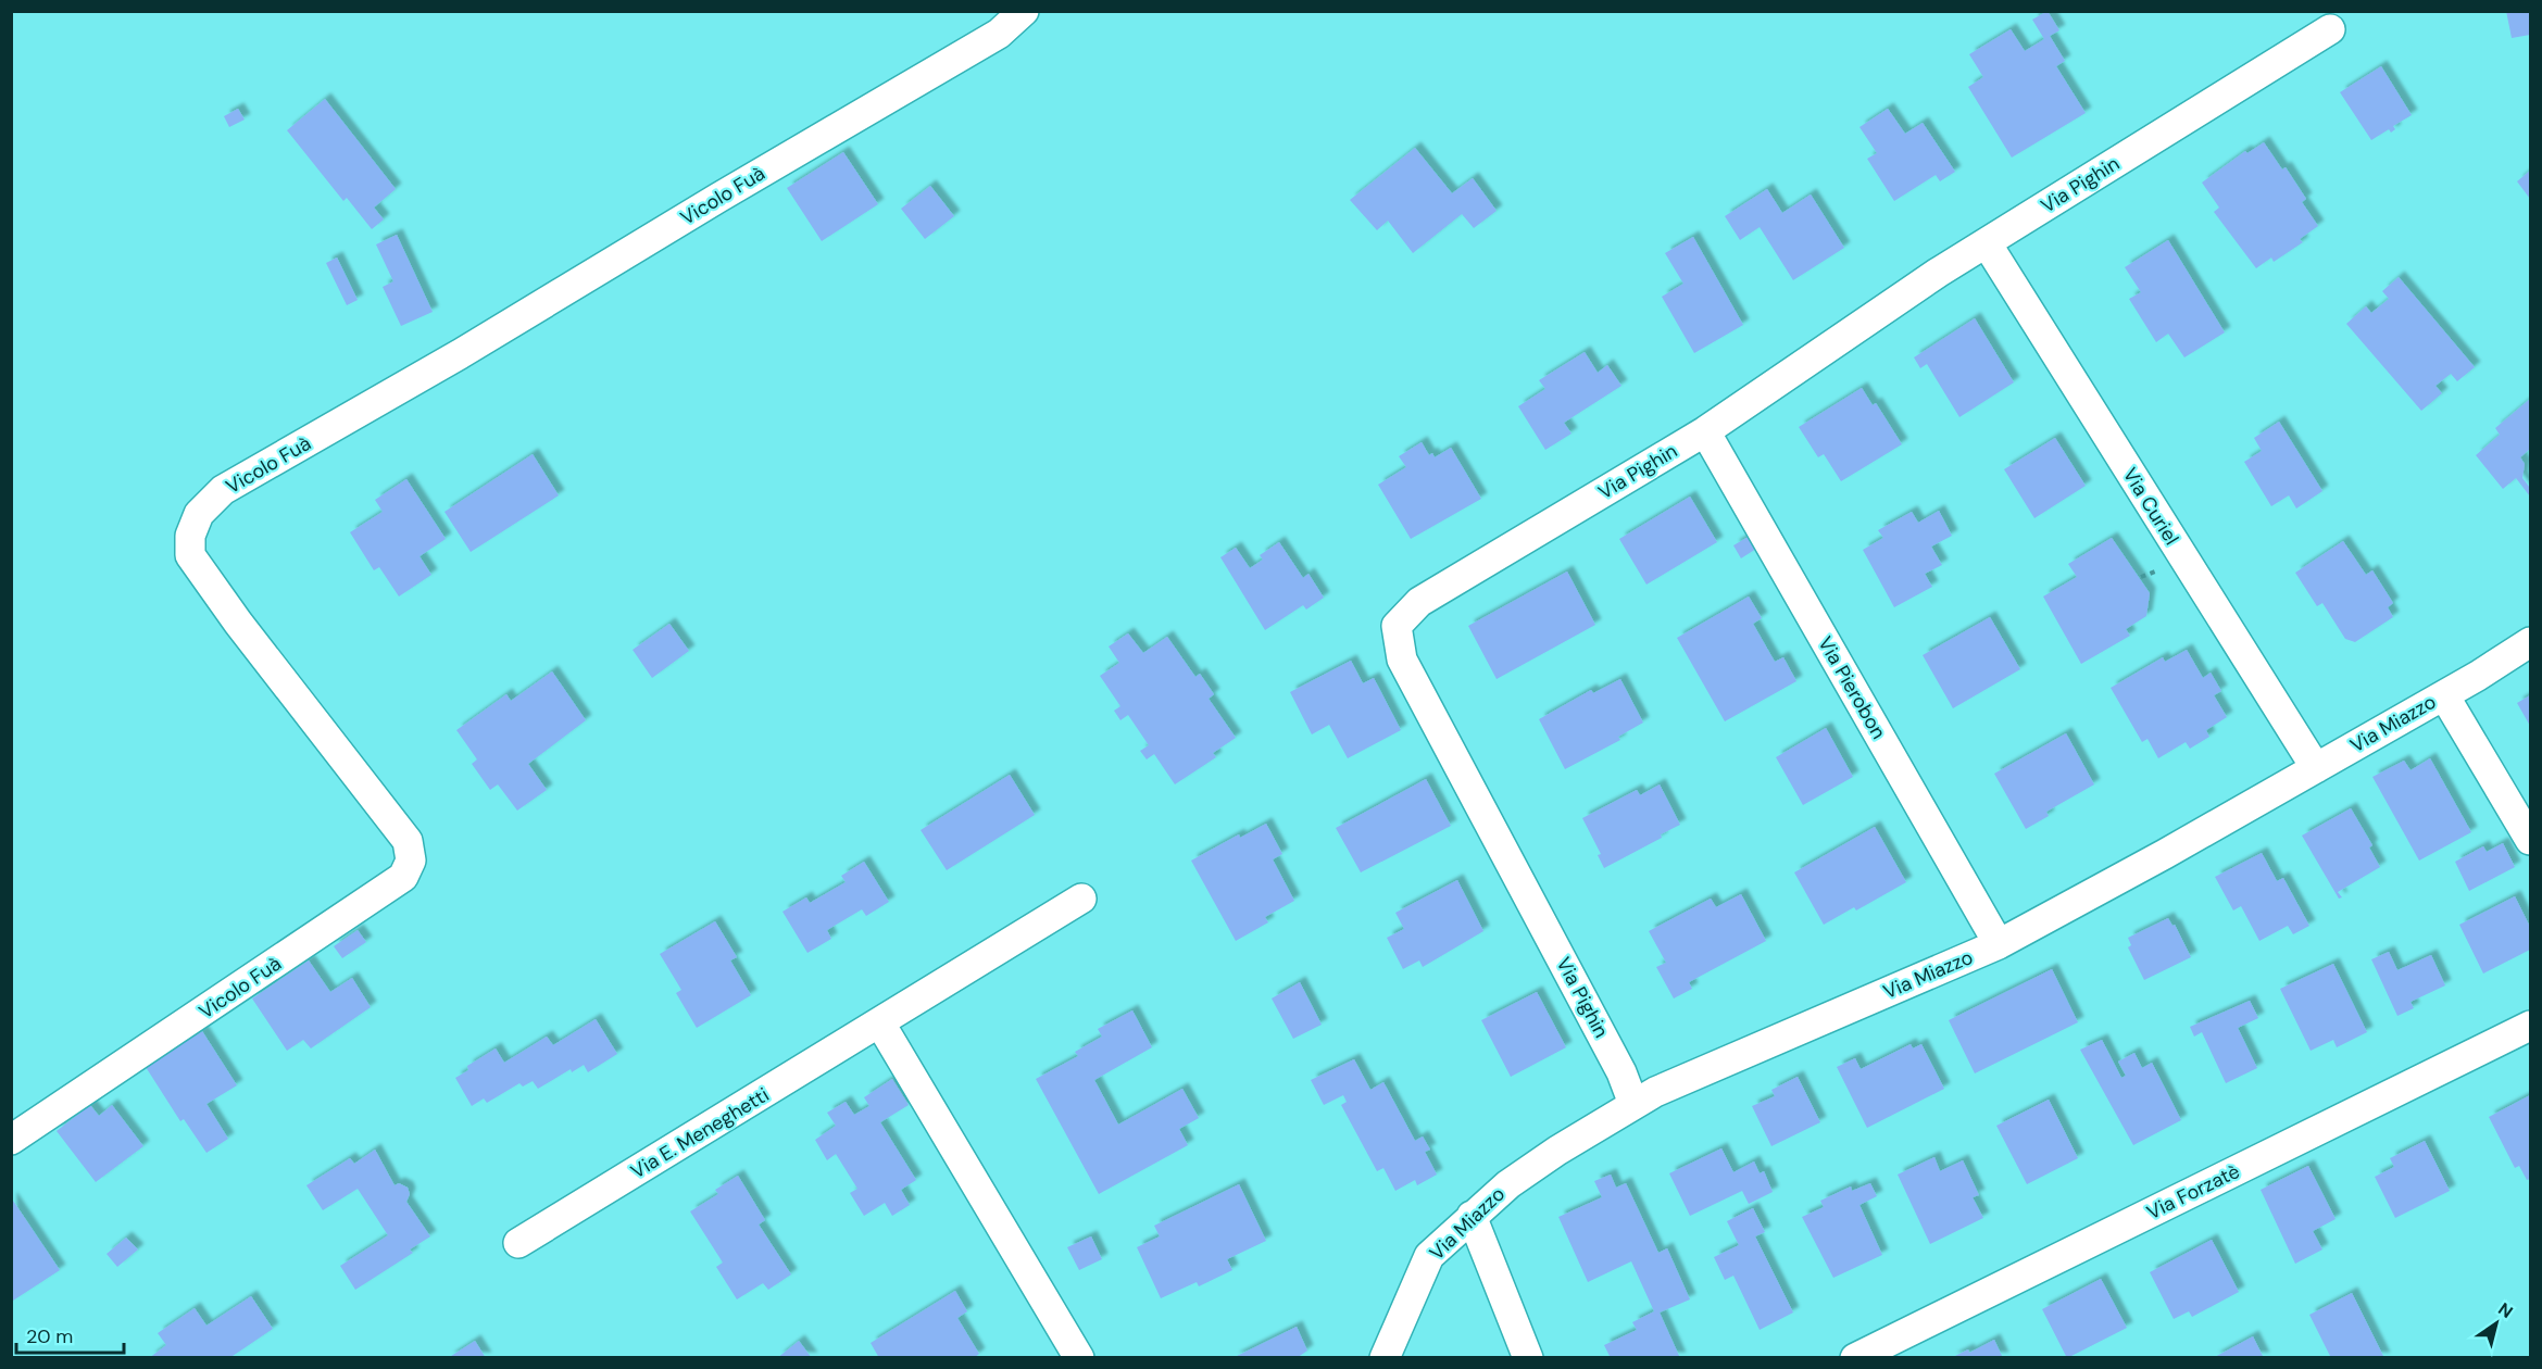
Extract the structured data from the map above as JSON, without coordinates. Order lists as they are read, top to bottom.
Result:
{
  "streets": {
    "street": [
      "Via Pighin",
      "Vicolo Fuà",
      "Via Curiel",
      "Via Pierobon",
      "Via Miazzo",
      "Via E. Meneghetti",
      "Via Forzatè"
    ]
  },
  "crossings": [
    ["Via Pighin", "Via Curiel"],
    ["Via Pighin", "Via Pierobon"],
    ["Via Pighin", "Via Miazzo"],
    ["Via Curiel", "Via Miazzo"],
    ["Via Pierobon", "Via Miazzo"]
  ],
  "scale_bar": "20 m",
  "north": "top right"
}
